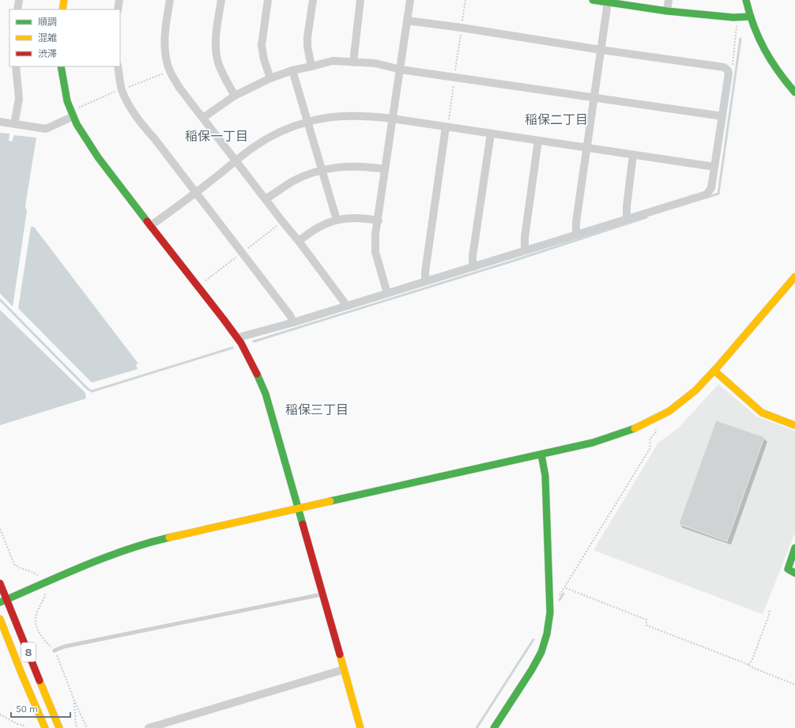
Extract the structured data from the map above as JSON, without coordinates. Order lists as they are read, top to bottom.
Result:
{
  "streets": {
    "main road": ["8"]
  },
  "districts": ["稲保二丁目", "稲保一丁目", "稲保三丁目"],
  "legend": ["順調", "混雑", "渋滞"],
  "scale_bar": "50 m"
}
